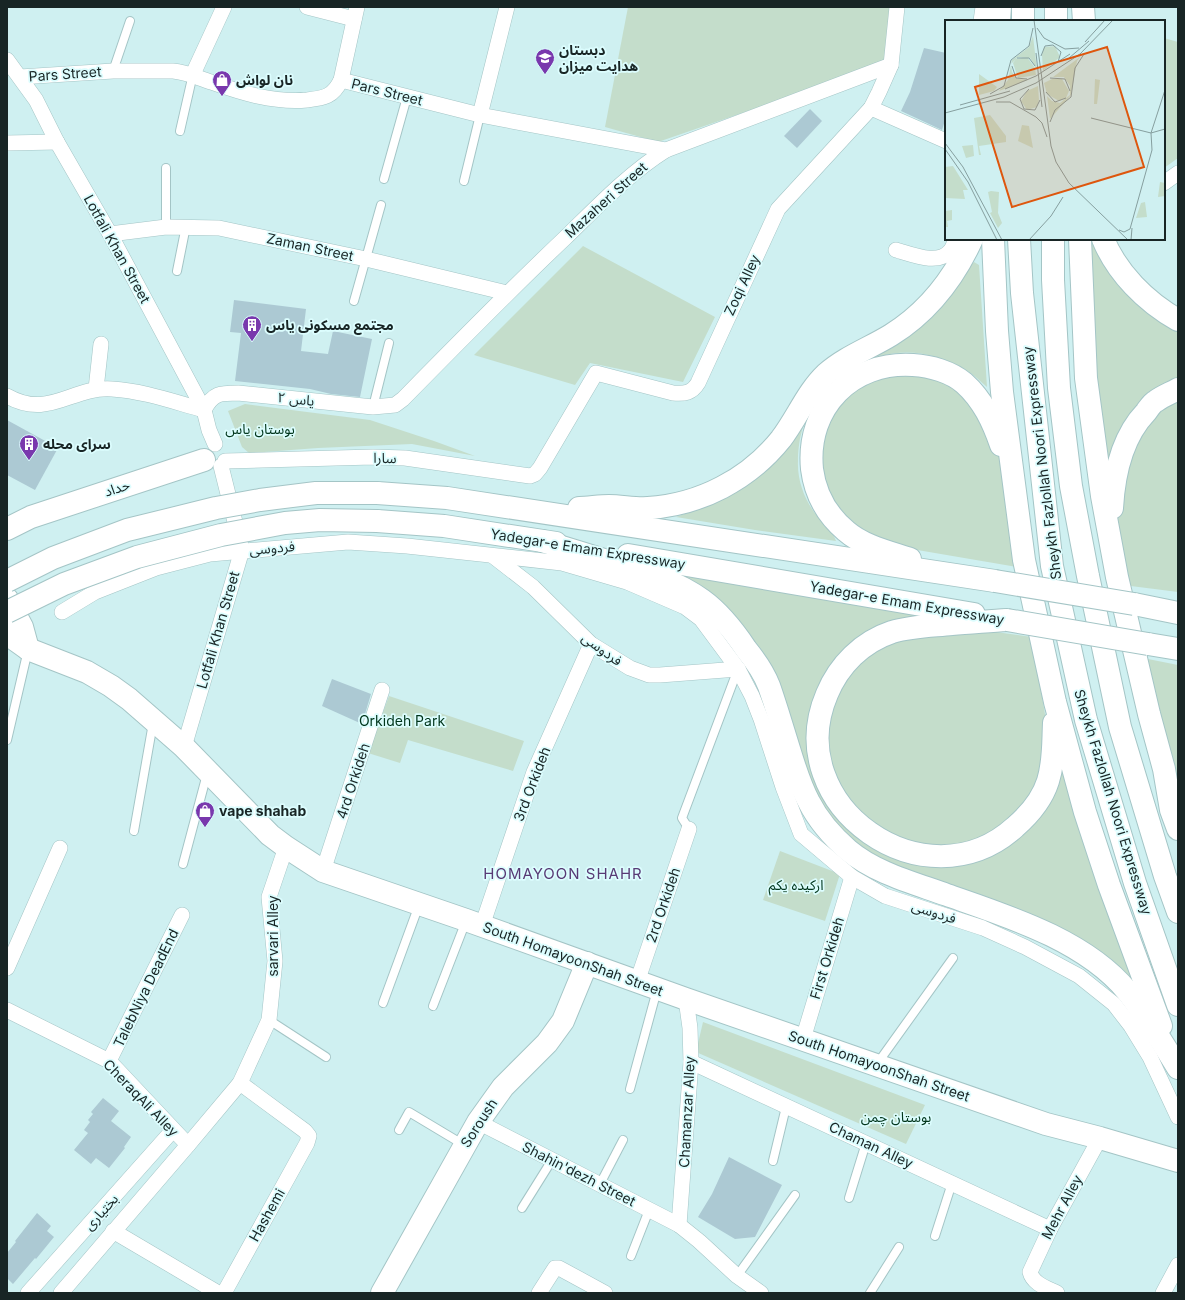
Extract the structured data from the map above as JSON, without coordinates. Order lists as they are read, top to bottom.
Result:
{
  "streets": {
    "main road": [
      "Sheykh Fazlollah Noori Expressway",
      "حداد",
      "Yadegar-e Emam Expressway",
      "South HomayoonShah Street",
      "Soroush"
    ],
    "street": [
      "Pars Street",
      "Mazaheri Street",
      "Zaman Street",
      "Lotfali Khan Street",
      "Zoqi Alley",
      "یاس ۲",
      "سارا",
      "فردوسی",
      "4rd Orkideh",
      "3rd Orkideh",
      "2rd Orkideh",
      "sarvari Alley",
      "First Orkideh",
      "TalebNiya DeadEnd",
      "CheraqAli Alley",
      "Chamanzar Alley",
      "Chaman Alley",
      "Shahin'dezh Street",
      "Mehr Alley",
      "بختیاری",
      "Hashemi"
    ]
  },
  "crossings": [
    ["Pars Street", "Mazaheri Street"],
    ["Pars Street", "Lotfali Khan Street"],
    ["Mazaheri Street", "Zaman Street"],
    ["Mazaheri Street", "Zoqi Alley"],
    ["Mazaheri Street", "یاس ۲"],
    ["Zaman Street", "Lotfali Khan Street"],
    ["Lotfali Khan Street", "یاس ۲"],
    ["Lotfali Khan Street", "سارا"],
    ["Lotfali Khan Street", "حداد"],
    ["Lotfali Khan Street", "فردوسی"],
    ["Lotfali Khan Street", "South HomayoonShah Street"],
    ["Zoqi Alley", "سارا"],
    ["سارا", "حداد"],
    ["فردوسی", "3rd Orkideh"],
    ["فردوسی", "First Orkideh"],
    ["4rd Orkideh", "South HomayoonShah Street"],
    ["3rd Orkideh", "South HomayoonShah Street"],
    ["2rd Orkideh", "South HomayoonShah Street"],
    ["sarvari Alley", "South HomayoonShah Street"],
    ["sarvari Alley", "CheraqAli Alley"],
    ["sarvari Alley", "بختیاری"],
    ["sarvari Alley", "Hashemi"],
    ["First Orkideh", "South HomayoonShah Street"],
    ["South HomayoonShah Street", "Chamanzar Alley"],
    ["South HomayoonShah Street", "Soroush"],
    ["South HomayoonShah Street", "Mehr Alley"],
    ["TalebNiya DeadEnd", "CheraqAli Alley"],
    ["CheraqAli Alley", "بختیاری"],
    ["Chamanzar Alley", "Chaman Alley"],
    ["Chamanzar Alley", "Shahin'dezh Street"],
    ["Soroush", "Shahin'dezh Street"],
    ["Chaman Alley", "Mehr Alley"]
  ],
  "districts": ["HOMAYOON SHAHR"],
  "parks": [
    "بوستان یاس",
    "Orkideh Park",
    "ارکیده یکم",
    "بوستان چمن"
  ],
  "places": {
    "school or university": ["دبستان هدایت میزان"],
    "shop": ["نان لواش", "vape shahab"],
    "building": ["مجتمع مسکونی یاس", "سرای محله"]
  }
}
